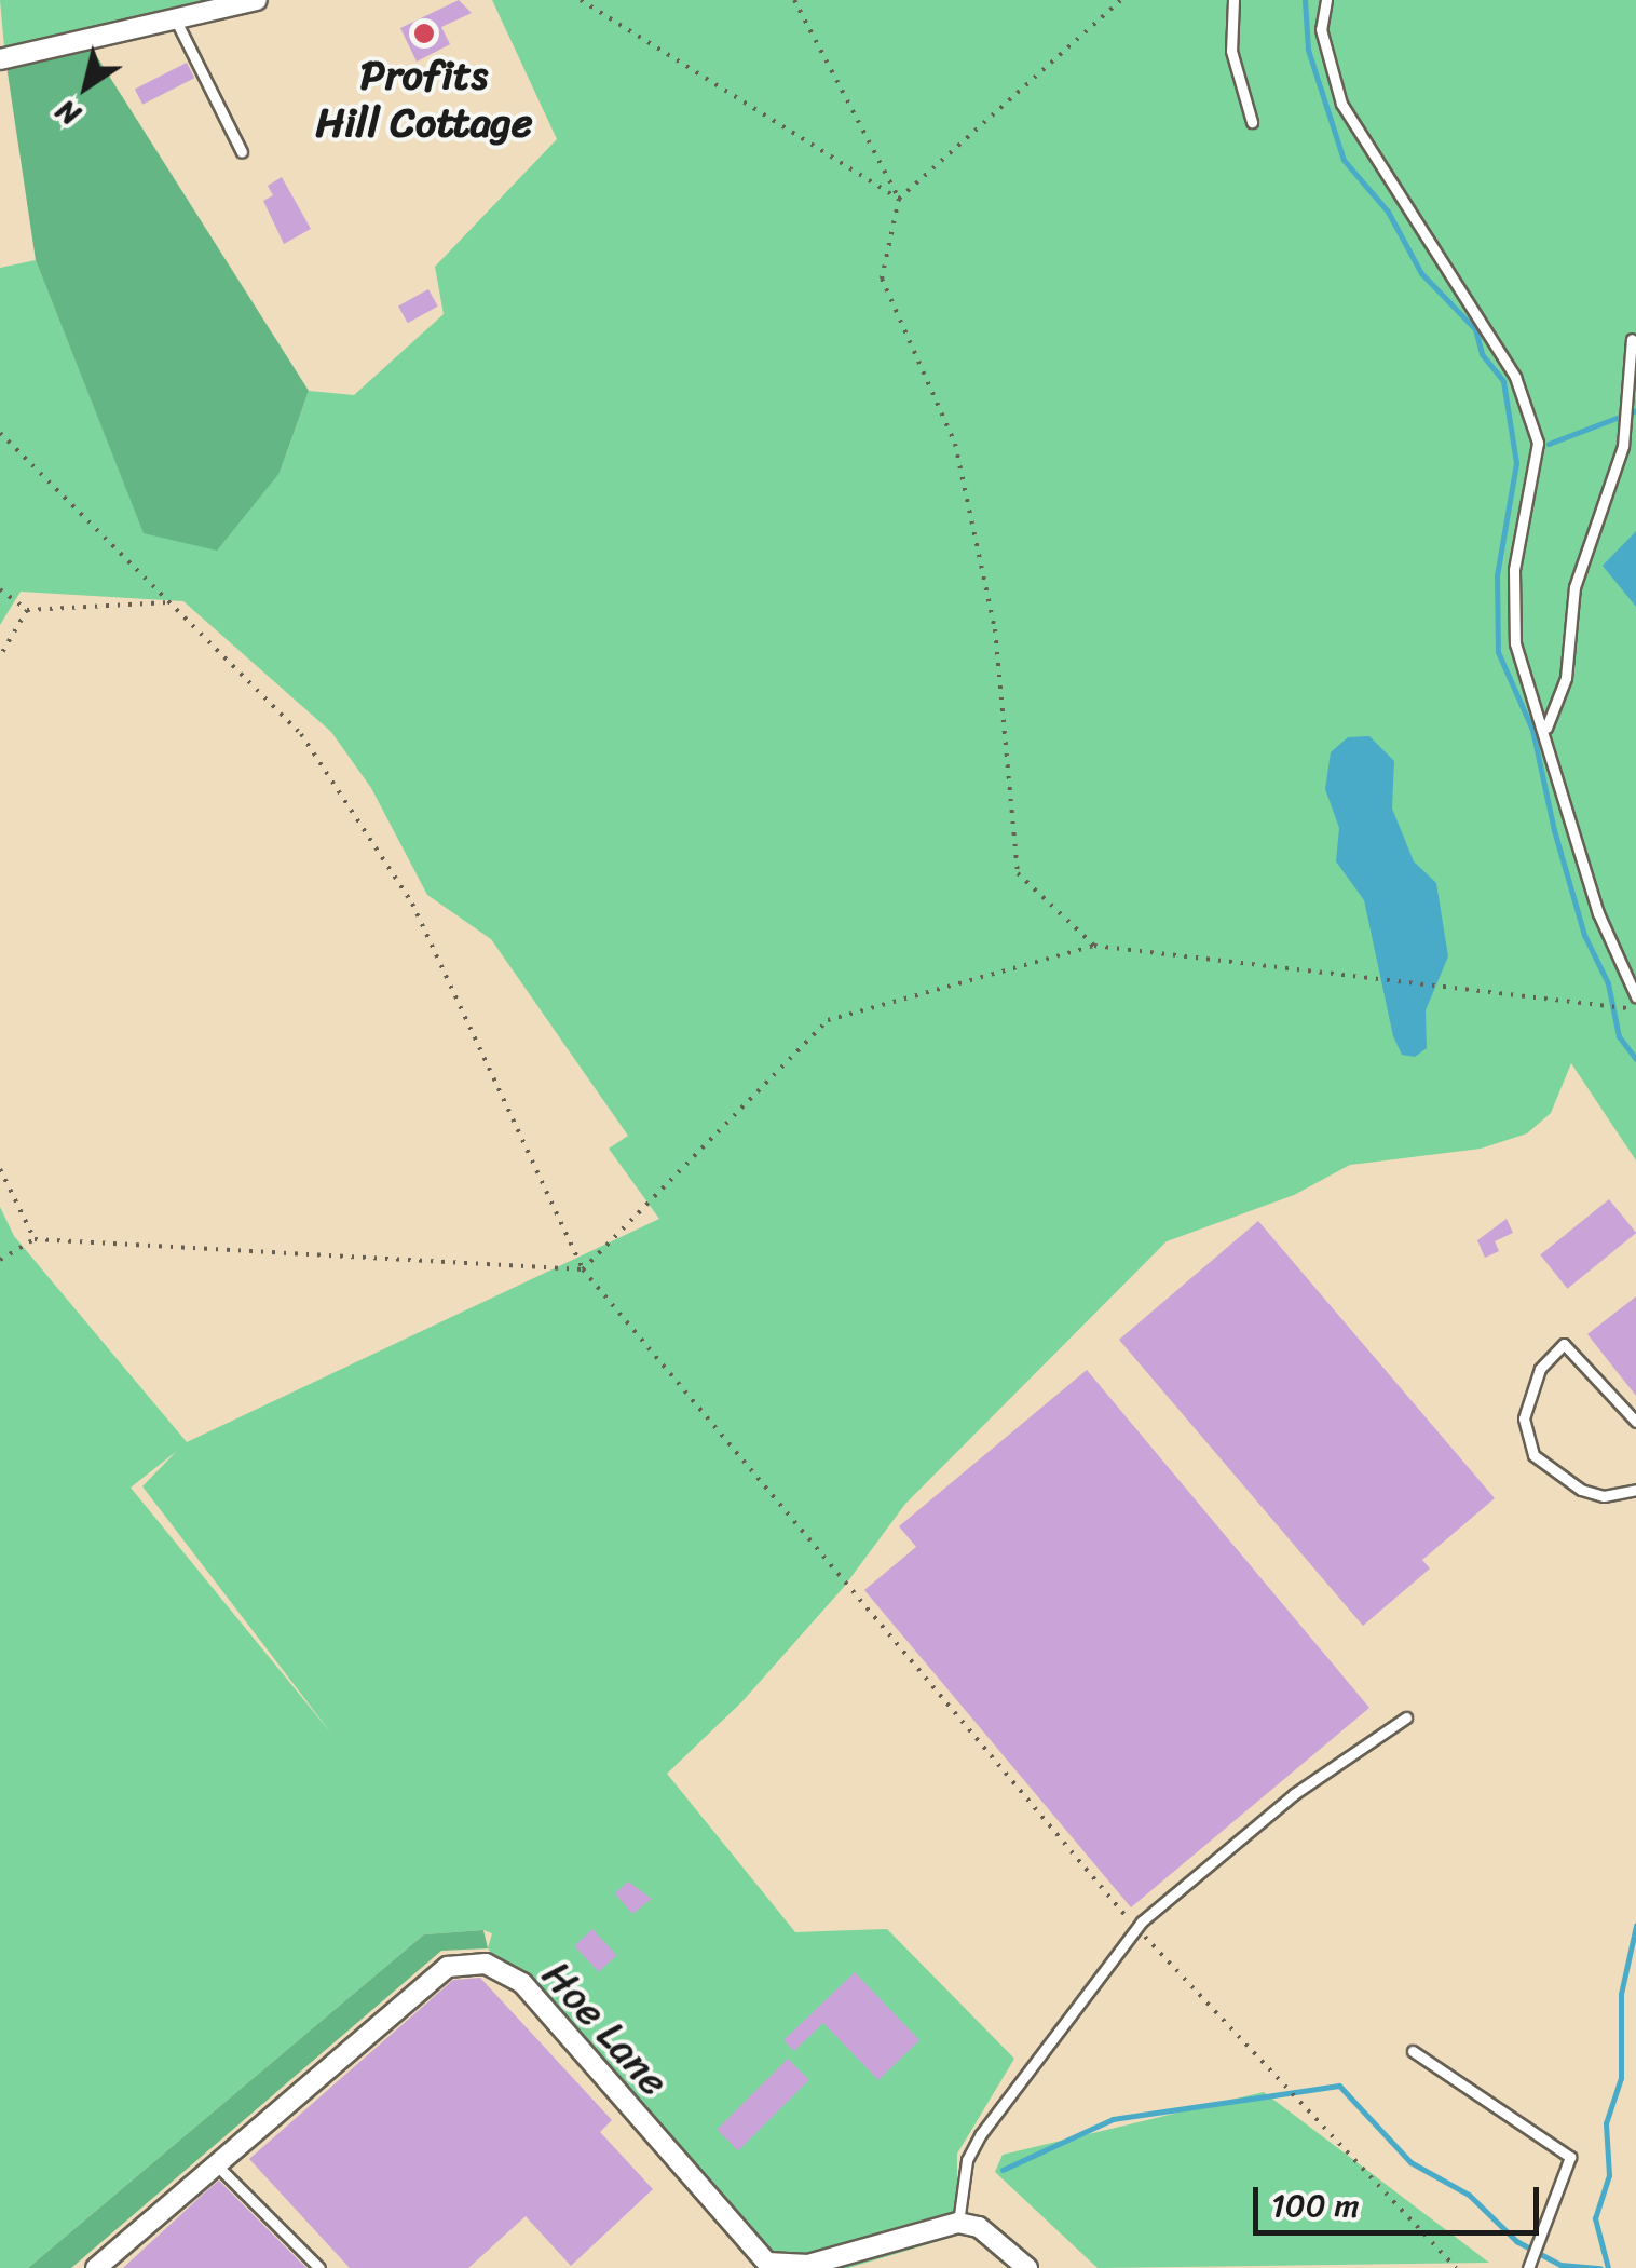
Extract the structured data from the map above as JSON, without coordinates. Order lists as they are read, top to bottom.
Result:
{
  "streets": {
    "street": ["Hoe Lane"]
  },
  "places": ["Profits Hill Cottage"],
  "scale_bar": "100 m",
  "north": "bottom left"
}
